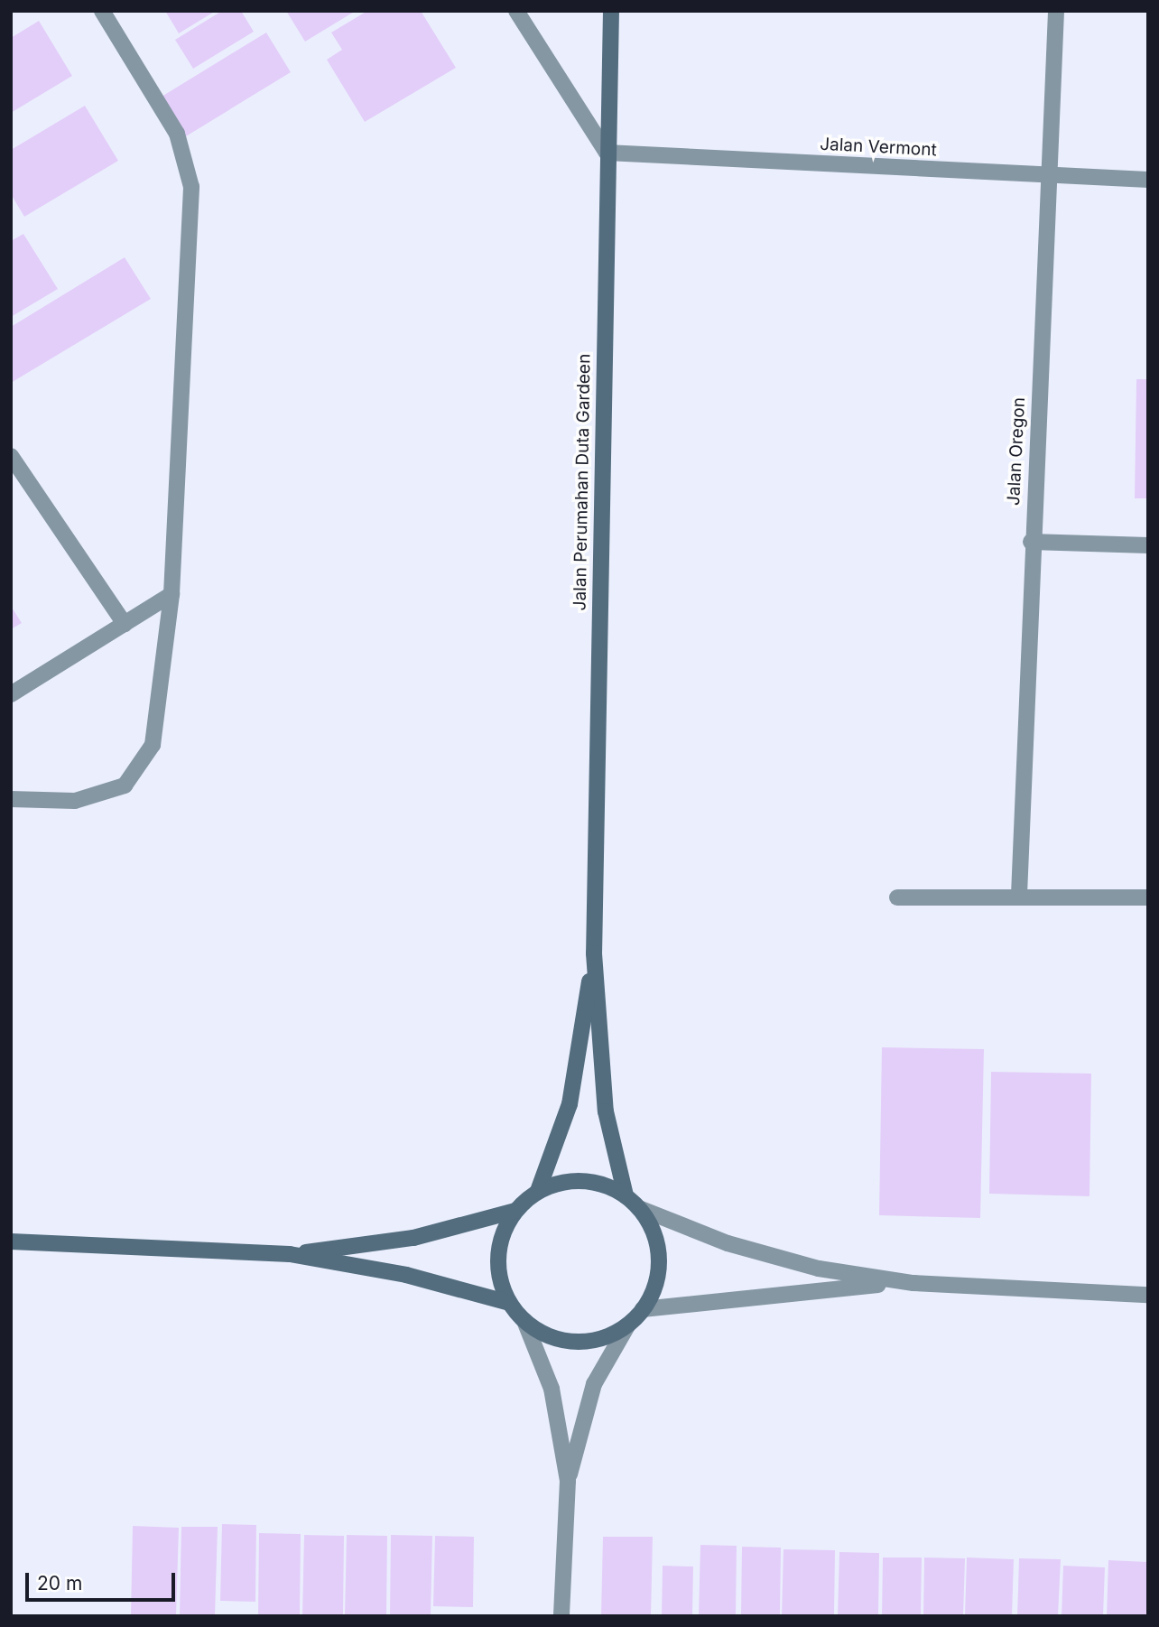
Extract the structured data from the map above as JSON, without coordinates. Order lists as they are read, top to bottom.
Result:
{
  "streets": {
    "street": ["Jalan Vermont", "Jalan Oregon", "Jalan Perumahan Duta Gardeen"]
  },
  "crossings": [
    ["Jalan Vermont", "Jalan Oregon"],
    ["Jalan Vermont", "Jalan Perumahan Duta Gardeen"]
  ],
  "scale_bar": "20 m"
}
